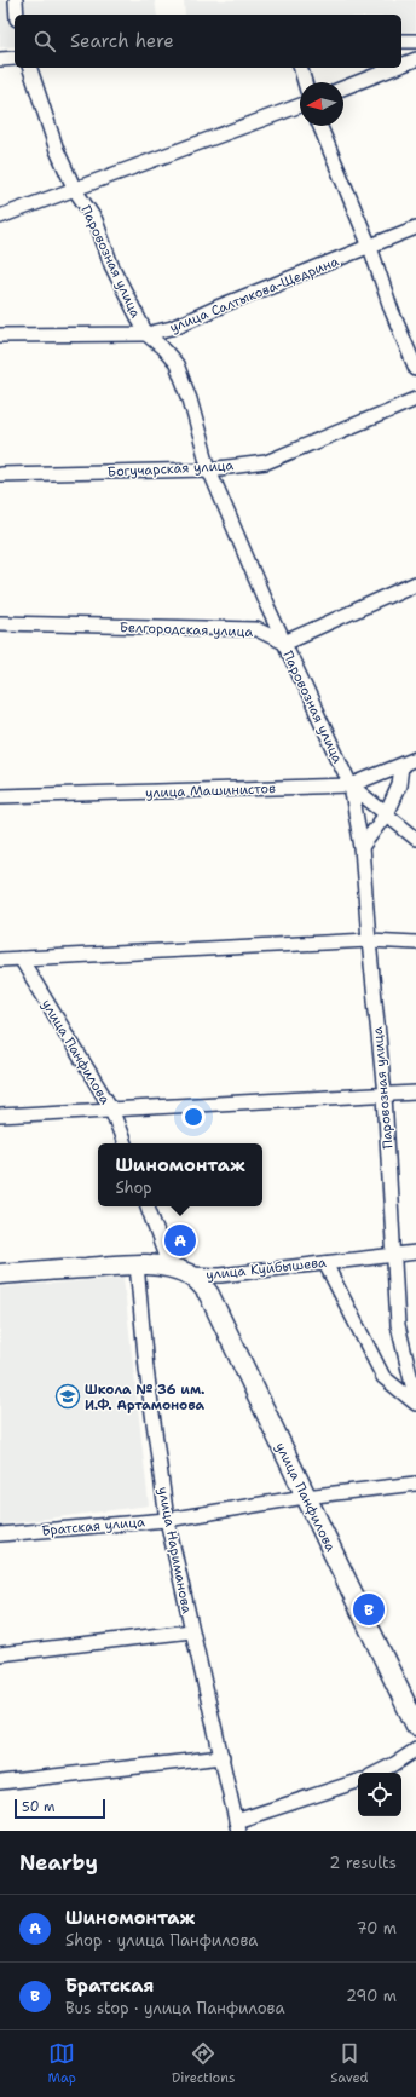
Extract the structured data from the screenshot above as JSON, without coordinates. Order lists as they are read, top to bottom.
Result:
{
  "streets": {
    "main road": ["улица Панфилова", "улица Куйбышева"],
    "street": [
      "Паровозная улица",
      "улица Салтыкова-Щедрина",
      "Богучарская улица",
      "Белгородская улица",
      "улица Машинистов",
      "Братская улица",
      "улица Нариманова"
    ]
  },
  "crossings": [
    ["Паровозная улица", "улица Салтыкова-Щедрина"],
    ["Паровозная улица", "Богучарская улица"],
    ["Паровозная улица", "Белгородская улица"],
    ["Паровозная улица", "улица Машинистов"],
    ["Паровозная улица", "улица Куйбышева"],
    ["улица Панфилова", "улица Куйбышева"],
    ["улица Панфилова", "Братская улица"],
    ["улица Куйбышева", "улица Нариманова"],
    ["Братская улица", "улица Нариманова"]
  ],
  "places": {
    "school or university": ["Школа № 36 им. И.Ф. Артамонова"]
  },
  "scale_bar": "50 m",
  "north": "left",
  "page": {
    "search": "Search here",
    "popup": ["Шиномонтаж", "Shop"],
    "pins": ["A", "B"],
    "scale": "50 m",
    "heading": ["Nearby", "2 results"],
    "list": [
      {
        "mark": "A",
        "name": "Шиномонтаж",
        "note": "Shop · улица Панфилова",
        "value": "70 m"
      },
      {
        "mark": "B",
        "name": "Братская",
        "note": "Bus stop · улица Панфилова",
        "value": "290 m"
      }
    ],
    "nav": ["Map", "Directions", "Saved"]
  }
}
